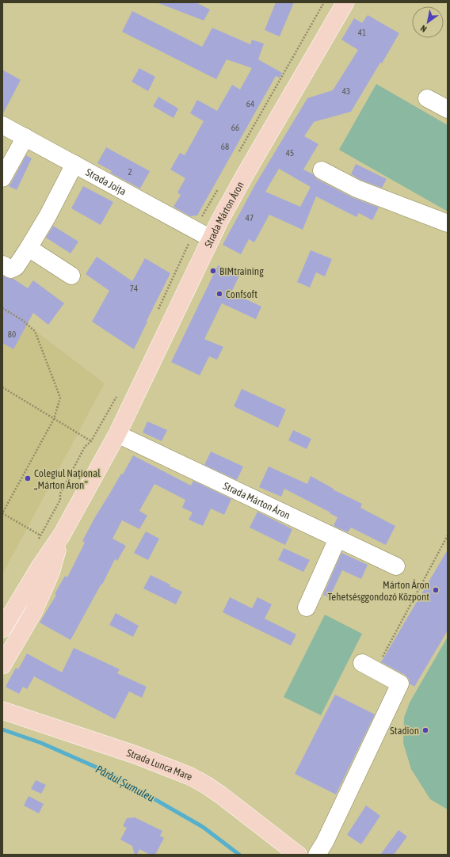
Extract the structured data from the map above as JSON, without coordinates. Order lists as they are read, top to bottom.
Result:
{
  "streets": {
    "main road": ["Strada Márton Áron", "Strada Lunca Mare"],
    "street": ["Strada Joița"]
  },
  "crossings": [
    ["Strada Joița", "Strada Márton Áron"]
  ],
  "water": ["Pârâul Șumuleu"],
  "places": [
    "BIMtraining",
    "Confsoft",
    "Colegiul Național „Márton Áron”",
    "Márton Áron Tehetsésggondozó Központ",
    "Stadion"
  ],
  "house_numbers": [
    "41",
    "43",
    "64",
    "66",
    "68",
    "45",
    "2",
    "47",
    "74",
    "80"
  ],
  "north": "bottom left"
}
